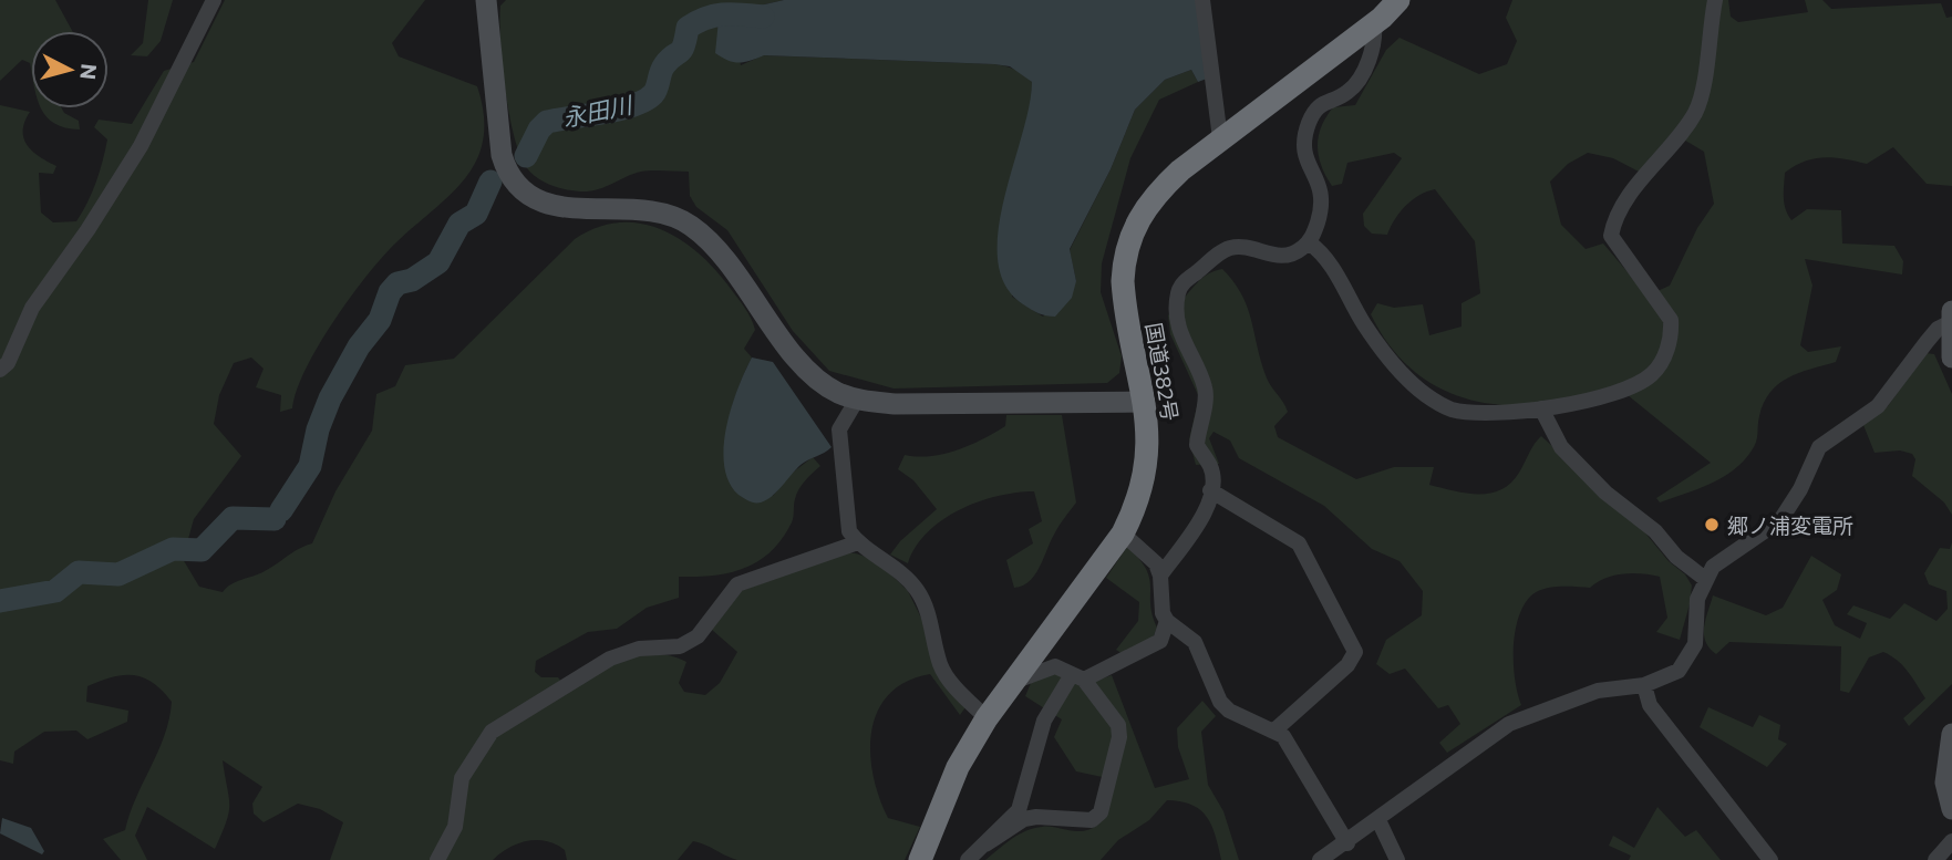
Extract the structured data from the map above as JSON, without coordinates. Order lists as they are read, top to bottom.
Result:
{
  "streets": {
    "highway": ["国道382号"]
  },
  "water": ["永田川"],
  "places": ["郷ノ浦変電所"],
  "north": "right"
}
